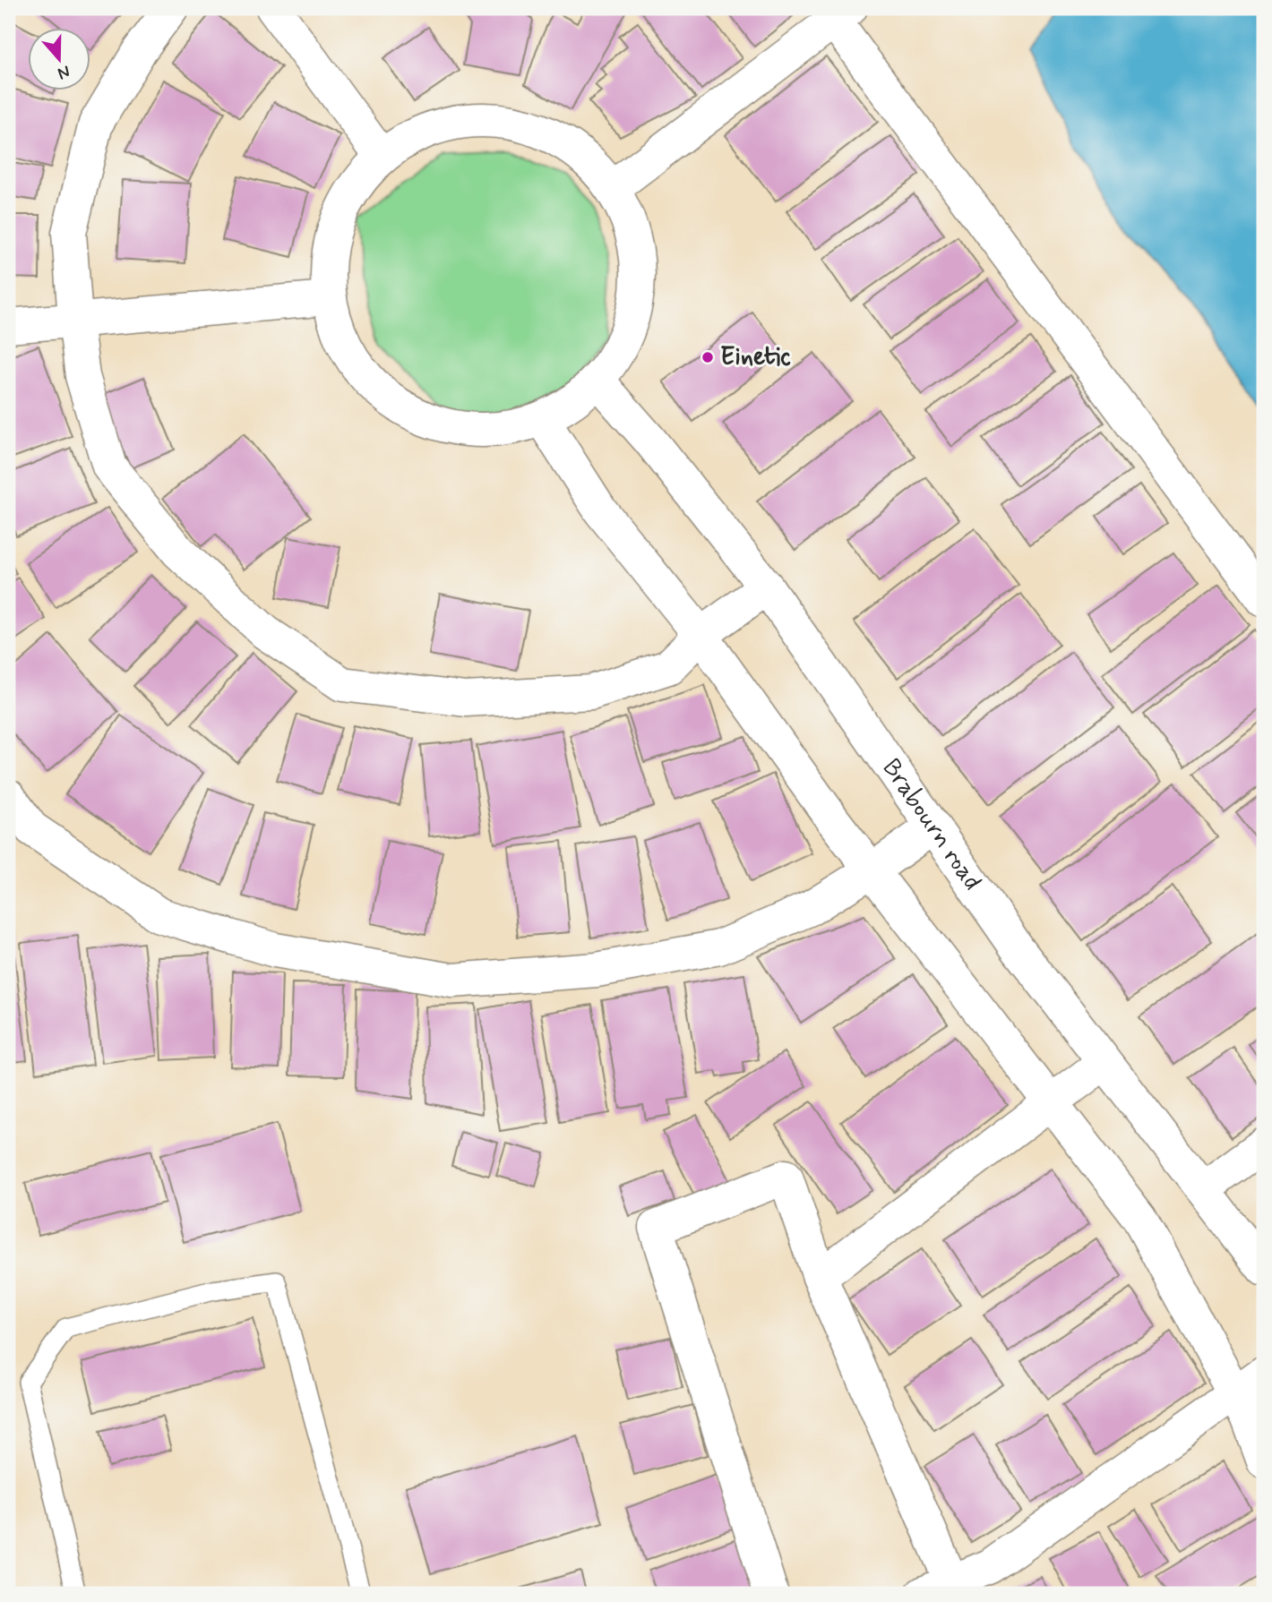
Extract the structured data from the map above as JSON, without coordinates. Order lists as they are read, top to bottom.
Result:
{
  "streets": {
    "street": ["Brabourn road"]
  },
  "places": ["Einetic"],
  "north": "bottom"
}
